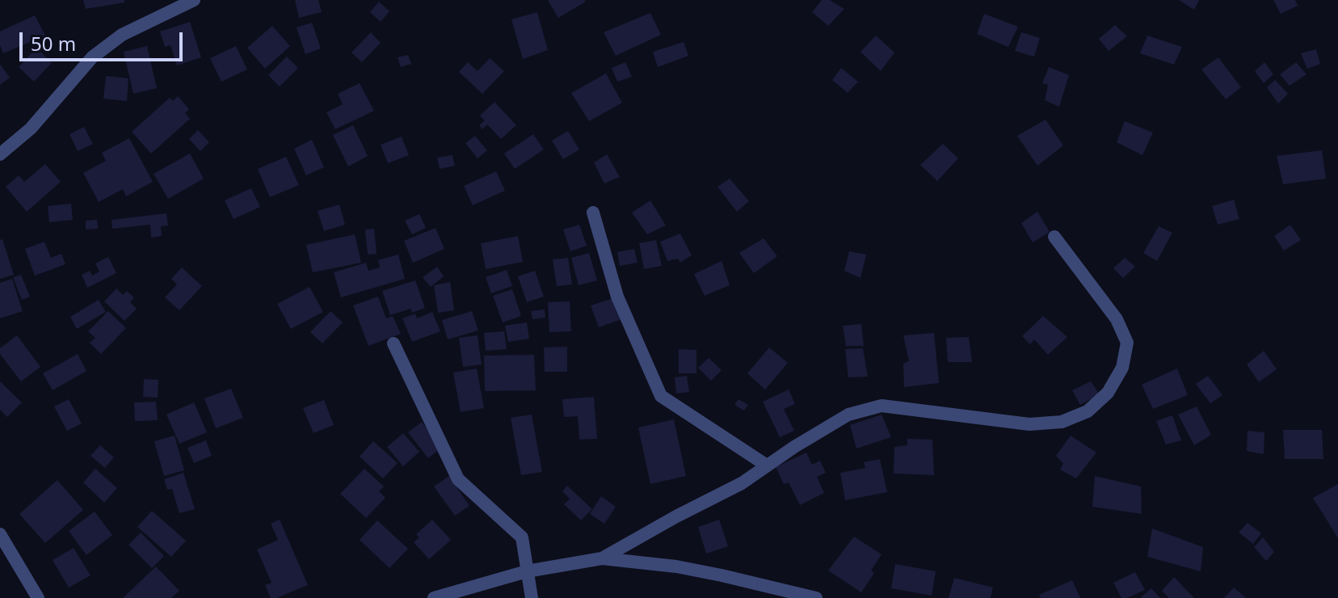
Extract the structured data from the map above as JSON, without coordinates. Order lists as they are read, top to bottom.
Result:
{
  "scale_bar": "50 m"
}
